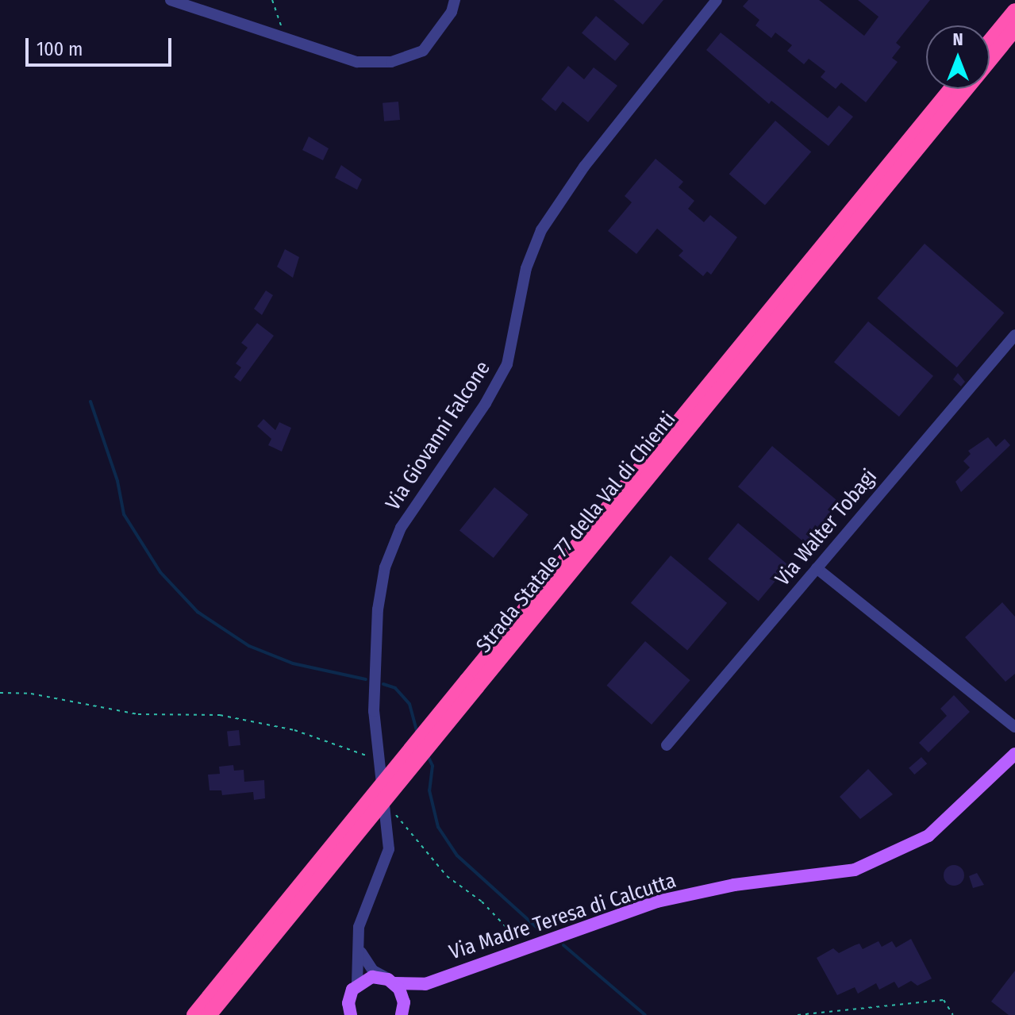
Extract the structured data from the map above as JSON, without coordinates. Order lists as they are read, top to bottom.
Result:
{
  "streets": {
    "highway": ["Strada Statale 77 della Val di Chienti"],
    "main road": ["Via Madre Teresa di Calcutta"],
    "street": ["Via Giovanni Falcone", "Via Walter Tobagi"]
  },
  "crossings": [
    ["Via Giovanni Falcone", "Via Madre Teresa di Calcutta"]
  ],
  "scale_bar": "100 m",
  "north": "top"
}
